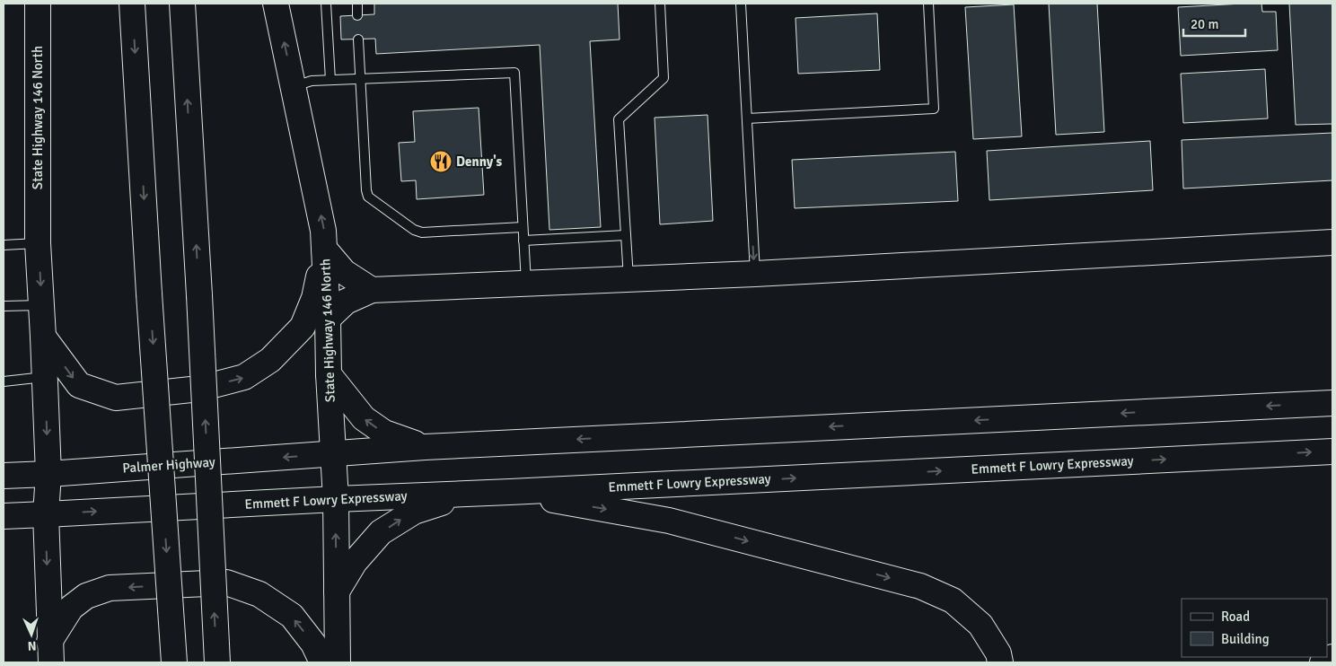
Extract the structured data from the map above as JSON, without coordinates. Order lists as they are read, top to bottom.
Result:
{
  "streets": {
    "main road": ["State Highway 146 North", "Palmer Highway", "Emmett F Lowry Expressway"]
  },
  "crossings": [
    ["State Highway 146 North", "Palmer Highway"],
    ["State Highway 146 North", "Emmett F Lowry Expressway"]
  ],
  "one_way": ["Palmer Highway"],
  "places": {
    "restaurant": ["Denny's"]
  },
  "legend": ["Road", "Building"],
  "scale_bar": "20 m",
  "north": "bottom"
}
